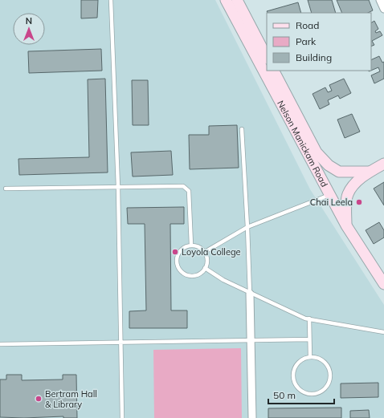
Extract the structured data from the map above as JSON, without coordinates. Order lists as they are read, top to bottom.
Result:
{
  "streets": {
    "main road": ["Nelson Manickam Road"]
  },
  "places": ["Chai Leela", "Loyola College", "Bertram Hall & Library"],
  "legend": ["Road", "Park", "Building"],
  "scale_bar": "50 m",
  "north": "top"
}
